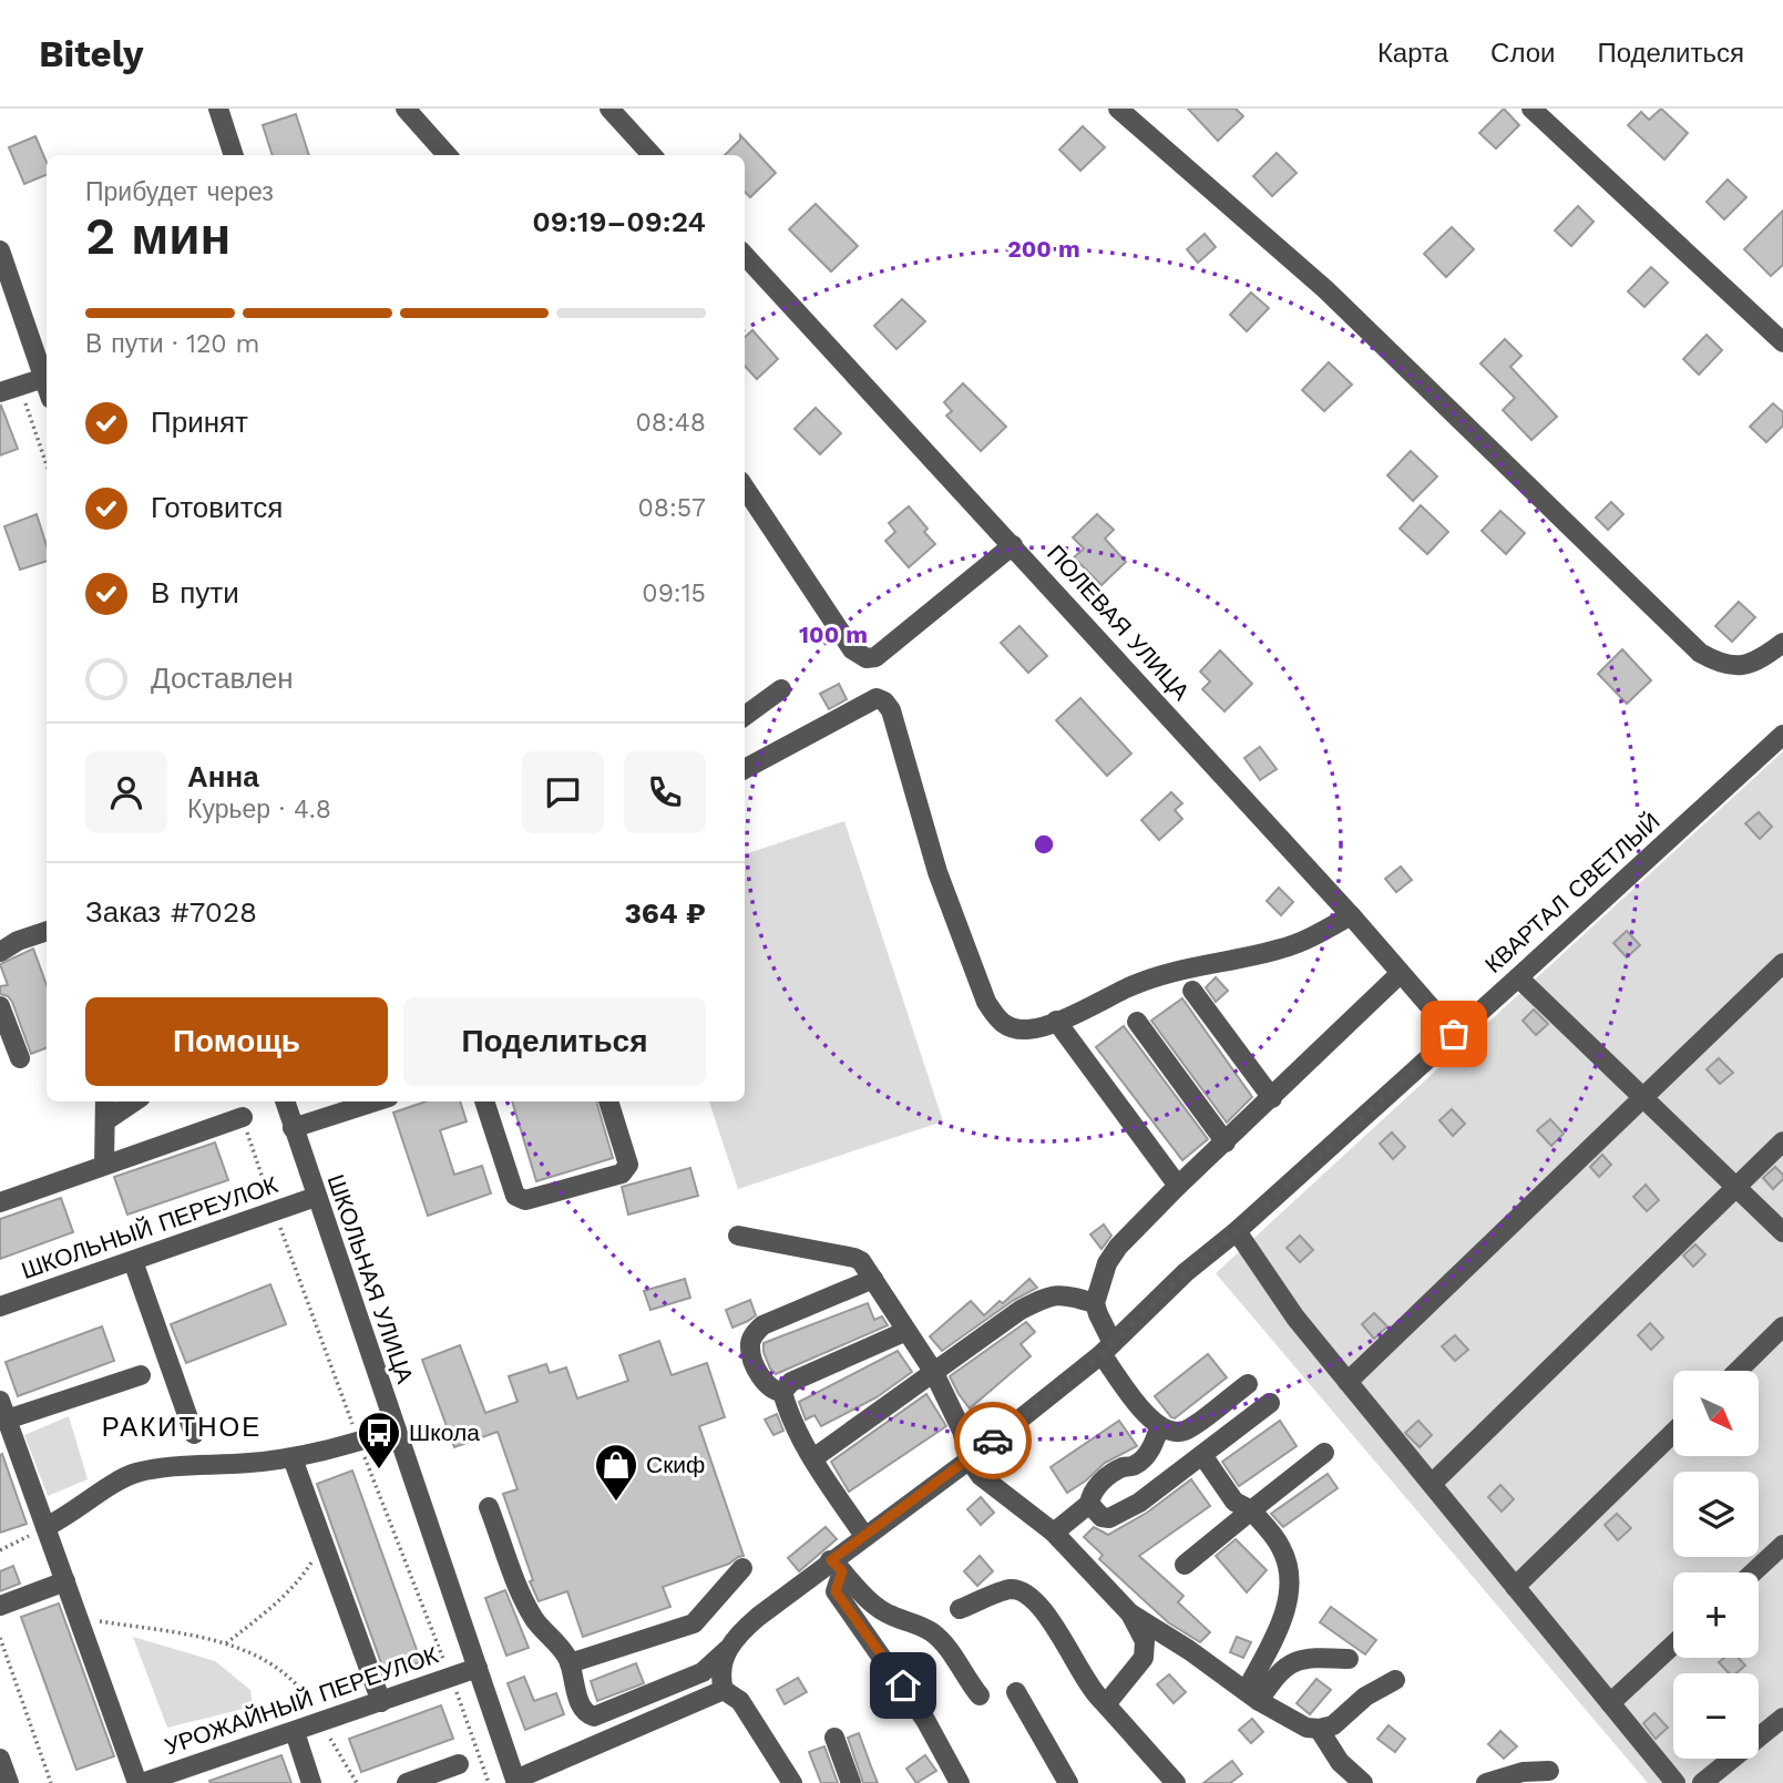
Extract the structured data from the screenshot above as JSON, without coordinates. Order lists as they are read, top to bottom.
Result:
{
  "streets": {
    "street": [
      "ПОЛЕВАЯ УЛИЦА",
      "КВАРТАЛ СВЕТЛЫЙ",
      "ШКОЛЬНЫЙ ПЕРЕУЛОК",
      "ШКОЛЬНАЯ УЛИЦА",
      "УРОЖАЙНЫЙ ПЕРЕУЛОК"
    ]
  },
  "crossings": [
    ["ПОЛЕВАЯ УЛИЦА", "КВАРТАЛ СВЕТЛЫЙ"],
    ["ШКОЛЬНЫЙ ПЕРЕУЛОК", "ШКОЛЬНАЯ УЛИЦА"],
    ["ШКОЛЬНАЯ УЛИЦА", "УРОЖАЙНЫЙ ПЕРЕУЛОК"]
  ],
  "districts": ["РАКИТНОЕ"],
  "places": {
    "bus stop": ["Школа"],
    "shop": ["Скиф"]
  },
  "north": "bottom right",
  "page": {
    "header": "Bitely",
    "nav": ["Карта", "Слои", "Поделиться"],
    "heading": ["2 мин", "Прибудет через", "09:19–09:24"],
    "panel": [
      "Анна",
      "Курьер · 4.8",
      "Заказ #7028",
      "364 ₽"
    ],
    "bar": "В пути · 120 m",
    "list": [
      ["Принят", "08:48"],
      ["Готовится", "08:57"],
      ["В пути", "09:15"],
      "Доставлен"
    ],
    "buttons": ["Помощь", "Поделиться"],
    "map_buttons": ["+", "−"]
  },
  "rings": ["200 m", "100 m"]
}
